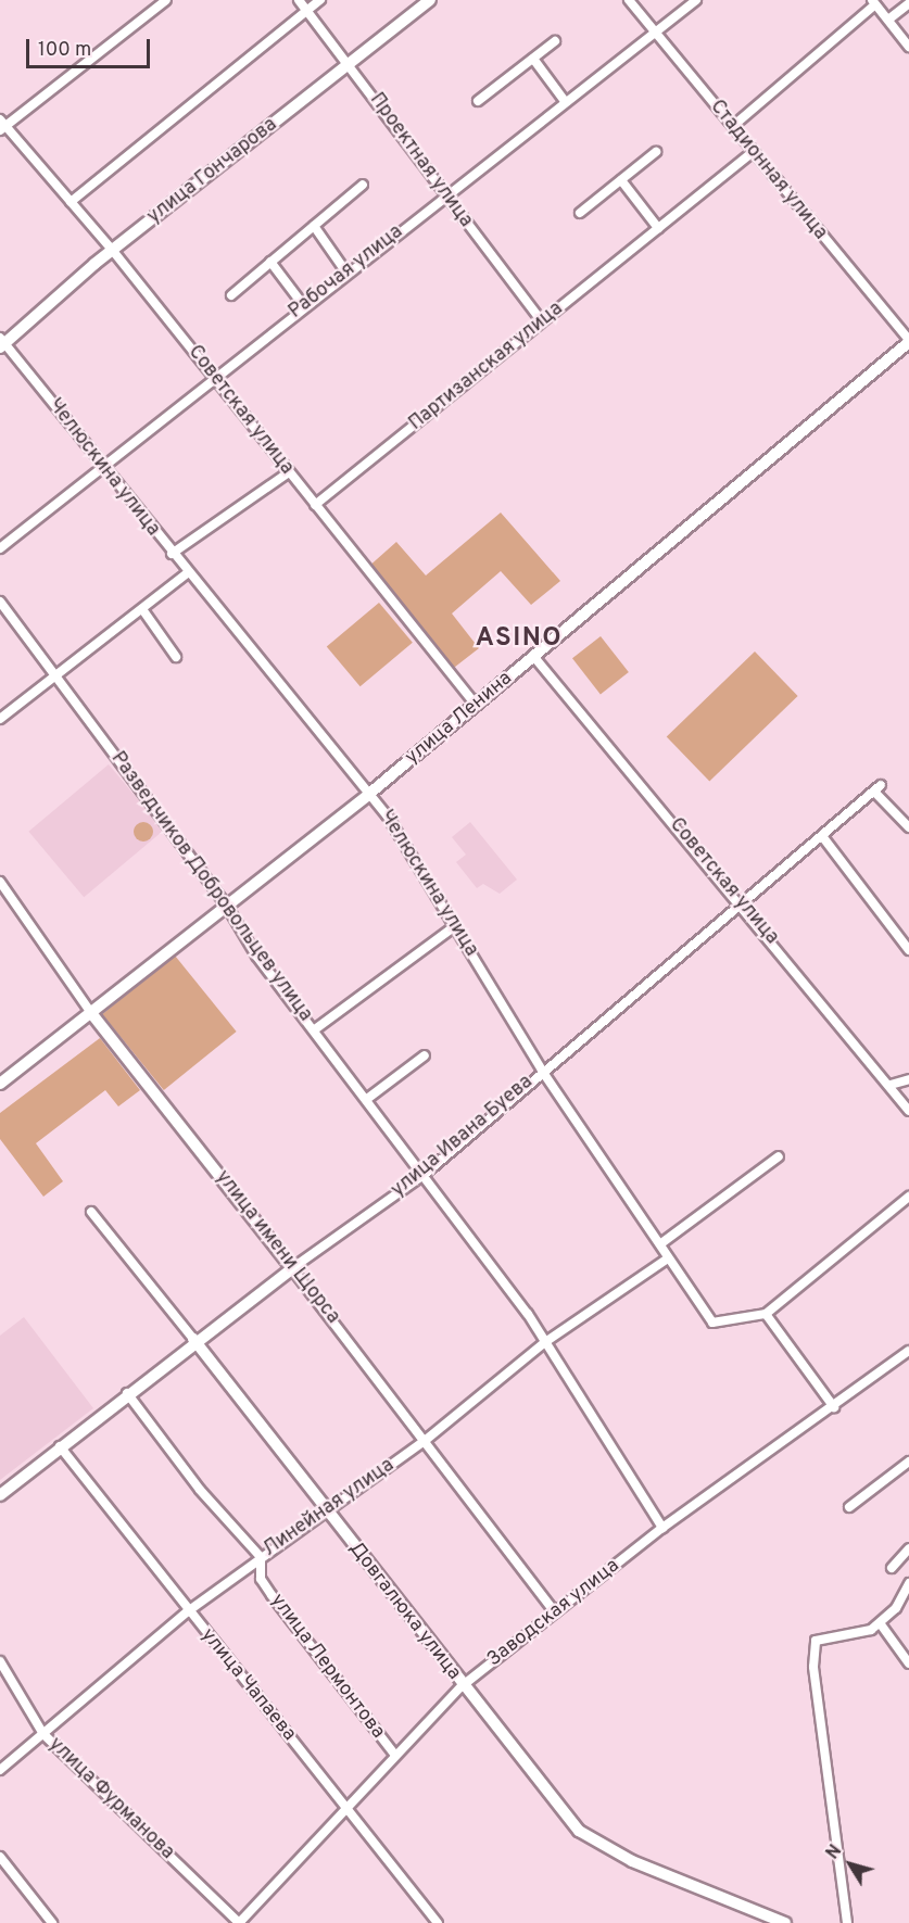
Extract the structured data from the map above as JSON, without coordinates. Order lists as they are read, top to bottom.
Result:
{
  "streets": {
    "street": [
      "Проектная улица",
      "Стадионная улица",
      "улица Гончарова",
      "Рабочая улица",
      "Партизанская улица",
      "Советская улица",
      "Челюскина улица",
      "улица Ленина",
      "Разведчиков Добровольцев улица",
      "улица Ивана Буева",
      "улица имени Щорса",
      "Линейная улица",
      "Довгалюка улица",
      "Заводская улица",
      "улица Лермонтова",
      "улица Чапаева",
      "улица Фурманова"
    ]
  },
  "crossings": [
    ["Проектная улица", "улица Гончарова"],
    ["Проектная улица", "Рабочая улица"],
    ["Проектная улица", "Партизанская улица"],
    ["Стадионная улица", "Рабочая улица"],
    ["Стадионная улица", "Партизанская улица"],
    ["Стадионная улица", "улица Ленина"],
    ["улица Гончарова", "Советская улица"],
    ["улица Гончарова", "Челюскина улица"],
    ["Рабочая улица", "Советская улица"],
    ["Рабочая улица", "Челюскина улица"],
    ["Партизанская улица", "Советская улица"],
    ["Советская улица", "улица Ленина"],
    ["Советская улица", "улица Ивана Буева"],
    ["Челюскина улица", "улица Ленина"],
    ["Челюскина улица", "улица Ивана Буева"],
    ["Челюскина улица", "Линейная улица"],
    ["улица Ленина", "Разведчиков Добровольцев улица"],
    ["улица Ленина", "улица имени Щорса"],
    ["Разведчиков Добровольцев улица", "улица Ивана Буева"],
    ["Разведчиков Добровольцев улица", "Линейная улица"],
    ["Разведчиков Добровольцев улица", "Заводская улица"],
    ["улица Ивана Буева", "улица имени Щорса"],
    ["улица Ивана Буева", "Довгалюка улица"],
    ["улица Ивана Буева", "улица Чапаева"],
    ["улица имени Щорса", "Линейная улица"],
    ["улица имени Щорса", "Заводская улица"],
    ["Линейная улица", "Довгалюка улица"],
    ["Линейная улица", "улица Лермонтова"],
    ["Линейная улица", "улица Чапаева"],
    ["Линейная улица", "улица Фурманова"],
    ["Довгалюка улица", "Заводская улица"],
    ["Заводская улица", "улица Лермонтова"],
    ["Заводская улица", "улица Чапаева"],
    ["Заводская улица", "улица Фурманова"]
  ],
  "districts": ["ASINO"],
  "scale_bar": "100 m",
  "north": "top left"
}
